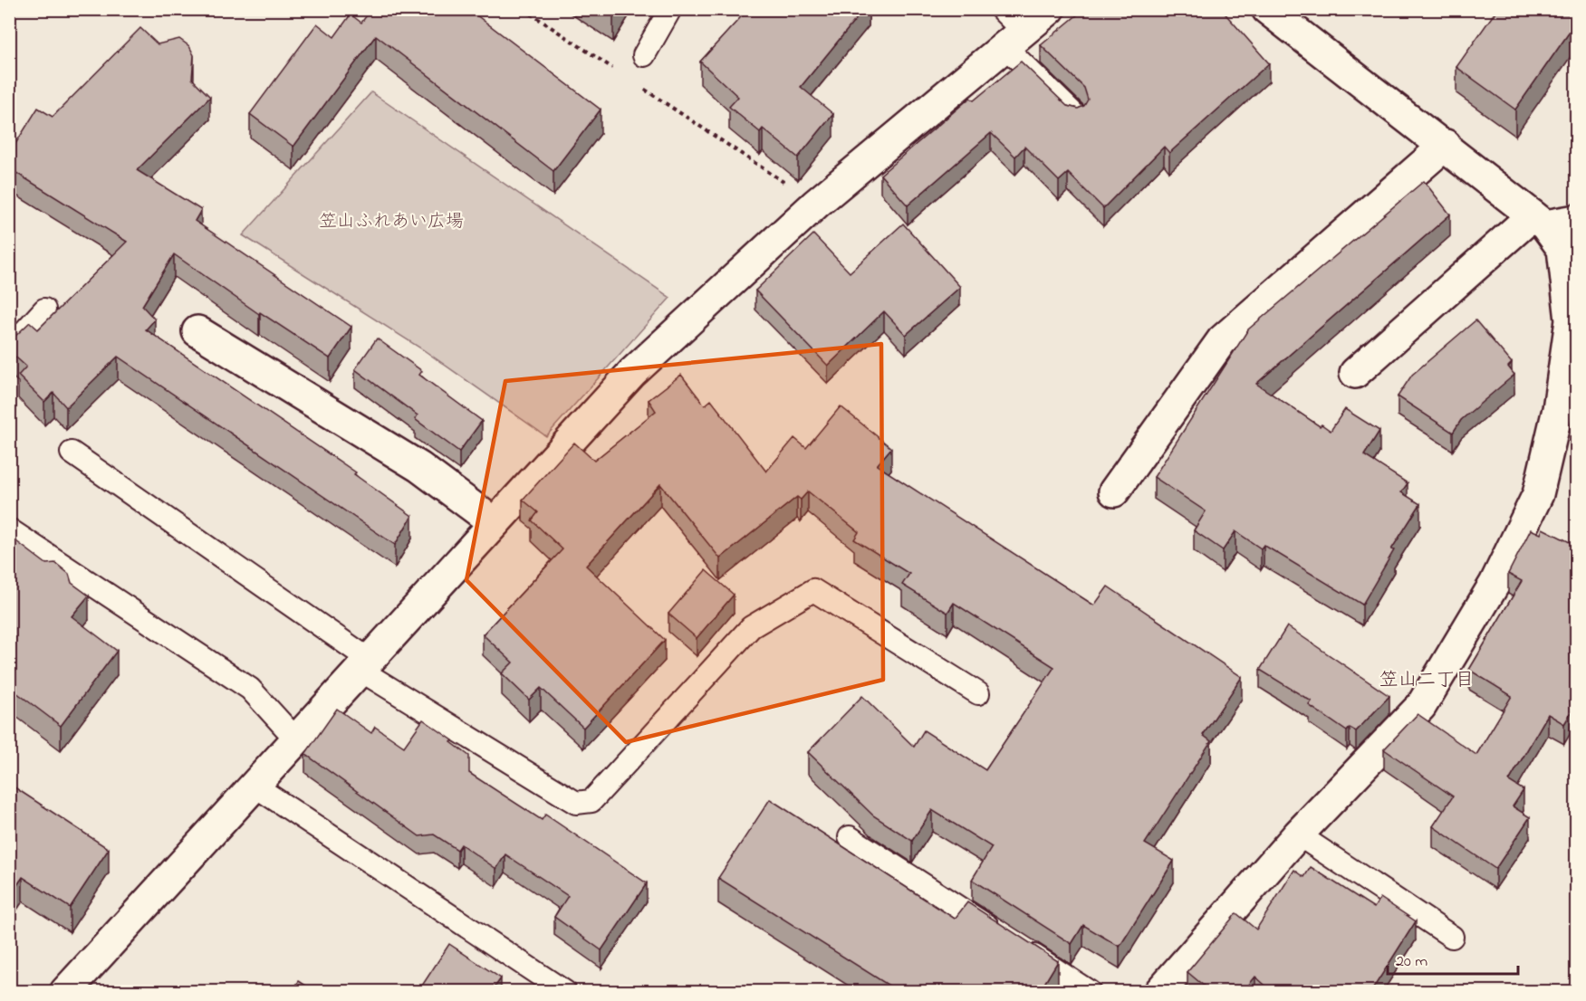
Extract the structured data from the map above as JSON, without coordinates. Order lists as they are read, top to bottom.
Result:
{
  "districts": ["笠山二丁目"],
  "parks": ["笠山ふれあい広場"],
  "scale_bar": "20 m"
}
